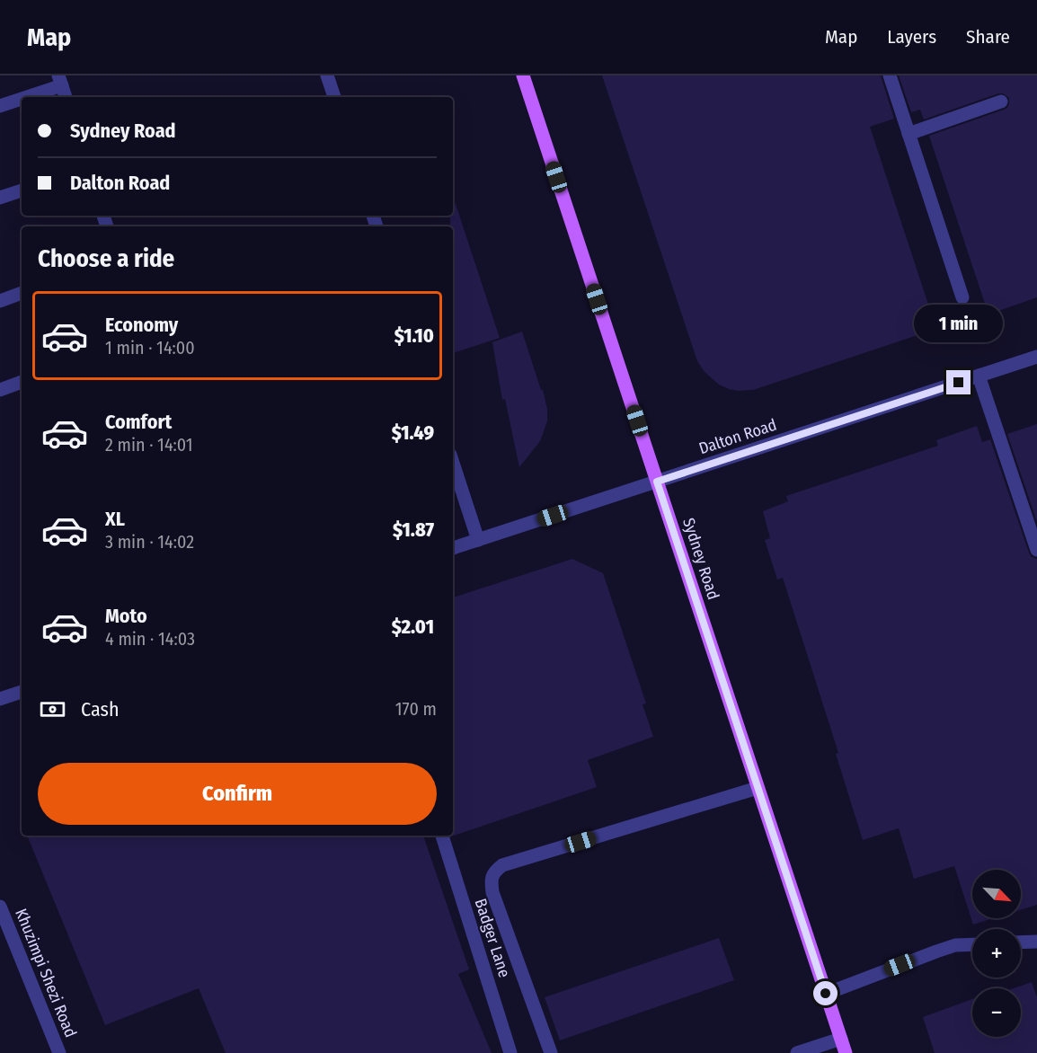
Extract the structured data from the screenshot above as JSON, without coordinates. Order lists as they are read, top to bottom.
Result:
{
  "streets": {
    "main road": ["Sydney Road"],
    "street": ["Dalton Road", "Badger Lane", "Khuzimpi Shezi Road"]
  },
  "crossings": [
    ["Dalton Road", "Sydney Road"]
  ],
  "north": "bottom right",
  "page": {
    "header": "Map",
    "nav": ["Map", "Layers", "Share"],
    "banner": ["Sydney Road", "Dalton Road"],
    "heading": "Choose a ride",
    "list": [
      {
        "name": "Economy",
        "note": "1 min · 14:00",
        "value": "$1.10"
      },
      {
        "name": "Comfort",
        "note": "2 min · 14:01",
        "value": "$1.49"
      },
      {
        "name": "XL",
        "note": "3 min · 14:02",
        "value": "$1.87"
      },
      {
        "name": "Moto",
        "note": "4 min · 14:03",
        "value": "$2.01"
      }
    ],
    "bubble": "1 min",
    "pay": ["Cash", "170 m"],
    "buttons": "Confirm",
    "map_buttons": ["+", "−"]
  }
}
